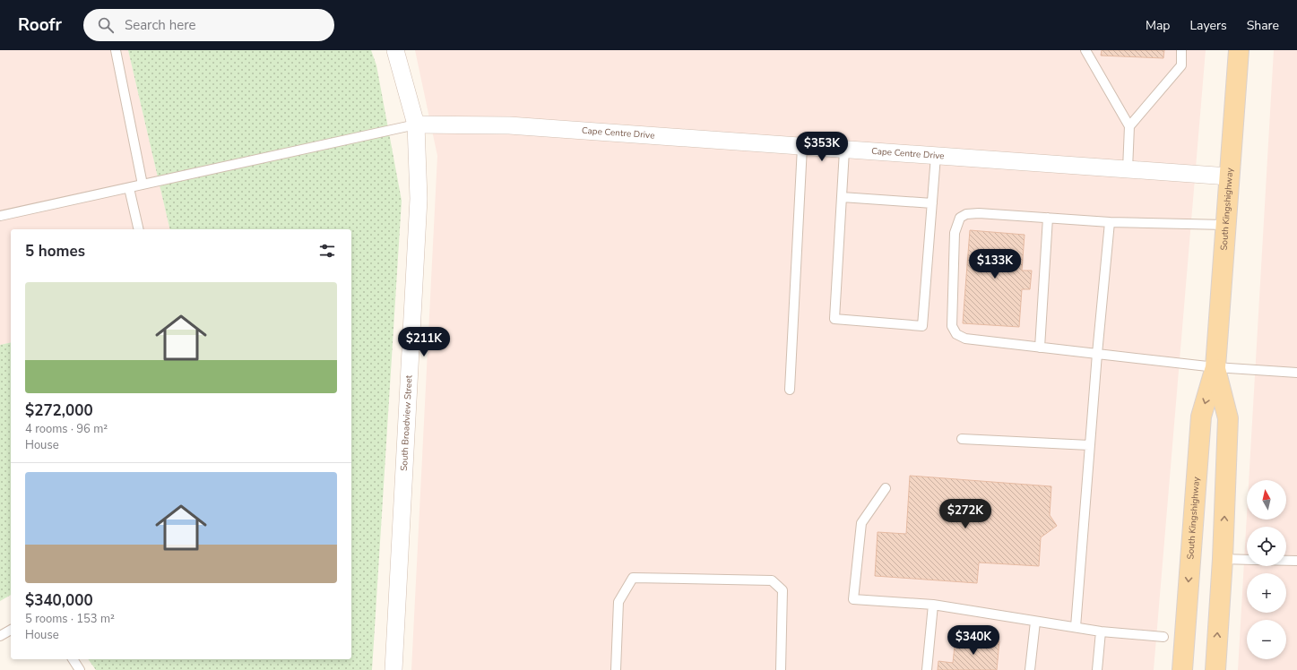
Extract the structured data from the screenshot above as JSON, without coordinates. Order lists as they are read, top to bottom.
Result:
{
  "streets": {
    "main road": ["South Kingshighway"],
    "street": ["Cape Centre Drive", "South Broadview Street"]
  },
  "crossings": [
    ["Cape Centre Drive", "South Kingshighway"],
    ["Cape Centre Drive", "South Broadview Street"]
  ],
  "north": "top",
  "page": {
    "header": "Roofr",
    "search": "Search here",
    "nav": ["Map", "Layers", "Share"],
    "price": [
      "$353K",
      "$133K",
      "$211K",
      "$272K",
      "$340K"
    ],
    "heading": "5 homes",
    "list": [
      {
        "name": "$272,000",
        "note": "4 rooms · 96 m² · House"
      },
      {
        "name": "$340,000",
        "note": "5 rooms · 153 m² · House"
      }
    ],
    "map_buttons": ["+", "−"]
  }
}
